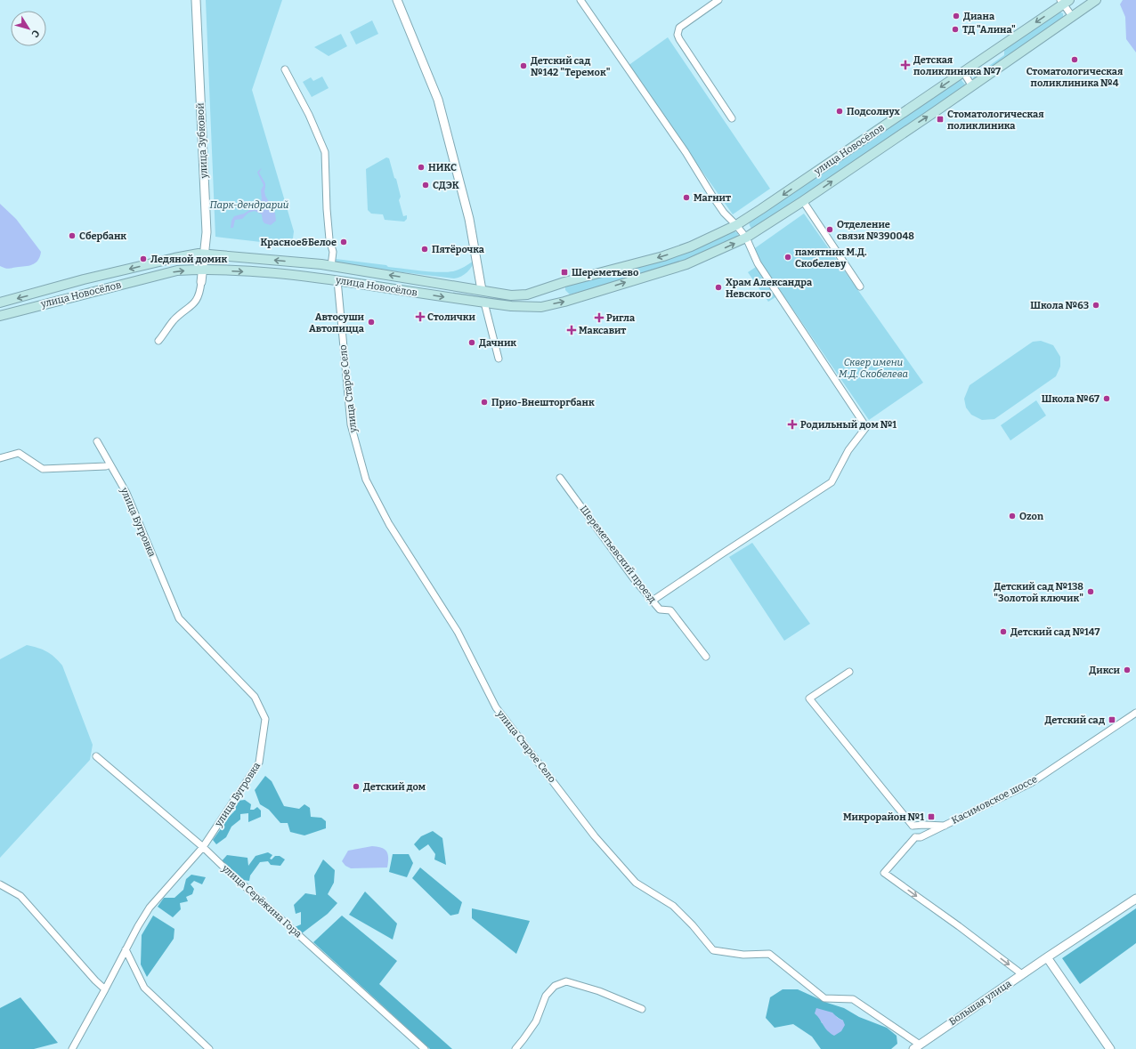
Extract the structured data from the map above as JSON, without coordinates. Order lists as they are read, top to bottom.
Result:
{
  "streets": {
    "main road": ["улица Новосёлов"],
    "street": [
      "улица Зубковой",
      "улица Старое Село",
      "улица Бугровка",
      "Шереметьевский проезд",
      "Касимовское шоссе",
      "улица Серёжина Гора",
      "Большая улица"
    ]
  },
  "crossings": [
    ["улица Зубковой", "улица Новосёлов"],
    ["улица Новосёлов", "улица Старое Село"],
    ["улица Старое Село", "Большая улица"],
    ["улица Бугровка", "улица Серёжина Гора"]
  ],
  "parks": ["Парк-дендрарий", "Сквер имени М.Д. Скобелева"],
  "places": {
    "other": [
      "Диана",
      "ТД \"Алина\"",
      "Стоматологическая поликлиника №4",
      "Детский сад №142 \"Теремок\"",
      "Подсолнух",
      "НИКС",
      "СДЭК",
      "Магнит",
      "Отделение связи №390048",
      "Сбербанк",
      "Красное&Белое",
      "Пятёрочка",
      "памятник М.Д. Скобелеву",
      "Ледяной домик",
      "Храм Александра Невского",
      "Школа №63",
      "Автосуши Автопицца",
      "Дачник",
      "Школа №67",
      "Прио-Внешторгбанк",
      "Ozon",
      "Детский сад №138 \"Золотой ключик\"",
      "Детский сад №147",
      "Дикси",
      "Детский дом"
    ],
    "health": [
      "Детская поликлиника №7",
      "Столички",
      "Ригла",
      "Максавит",
      "Родильный дом №1"
    ],
    "transit": [
      "Стоматологическая поликлиника",
      "Шереметьево",
      "Детский сад",
      "Микрорайон №1"
    ]
  },
  "north": "bottom right"
}
